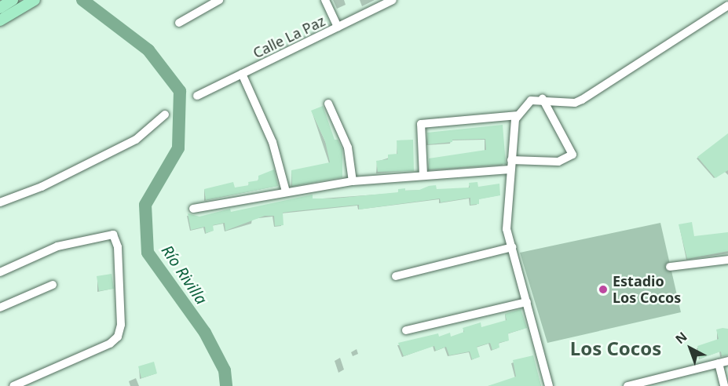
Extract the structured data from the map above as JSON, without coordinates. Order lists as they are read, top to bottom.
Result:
{
  "streets": {
    "street": ["Calle La Paz"]
  },
  "districts": ["Los Cocos"],
  "water": ["Río Rivilla"],
  "places": ["Estadio Los Cocos"],
  "north": "top left"
}
